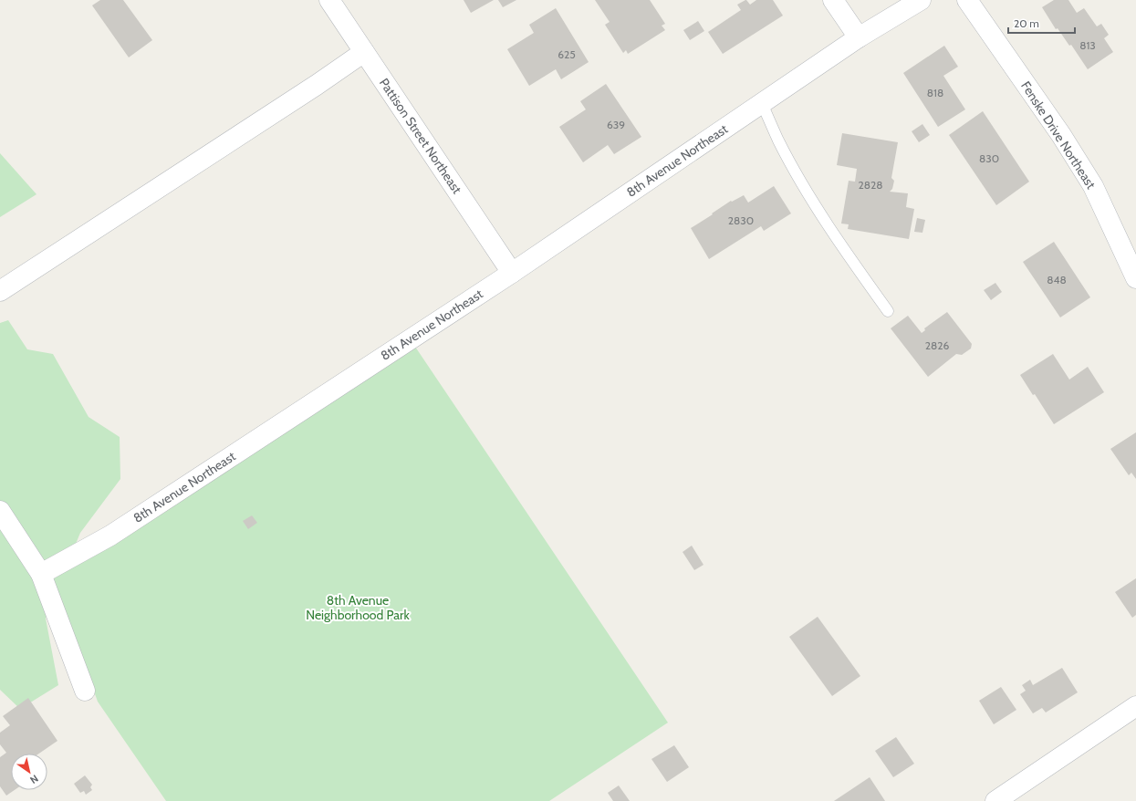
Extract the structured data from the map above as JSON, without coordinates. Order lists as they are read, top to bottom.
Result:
{
  "streets": {
    "street": ["Fenske Drive Northeast", "Pattison Street Northeast", "8th Avenue Northeast"]
  },
  "crossings": [
    ["Pattison Street Northeast", "8th Avenue Northeast"]
  ],
  "parks": ["8th Avenue Neighborhood Park"],
  "house_numbers": [
    "813",
    "625",
    "818",
    "639",
    "830",
    "2828",
    "2830",
    "848",
    "2826"
  ],
  "scale_bar": "20 m",
  "north": "bottom right"
}
